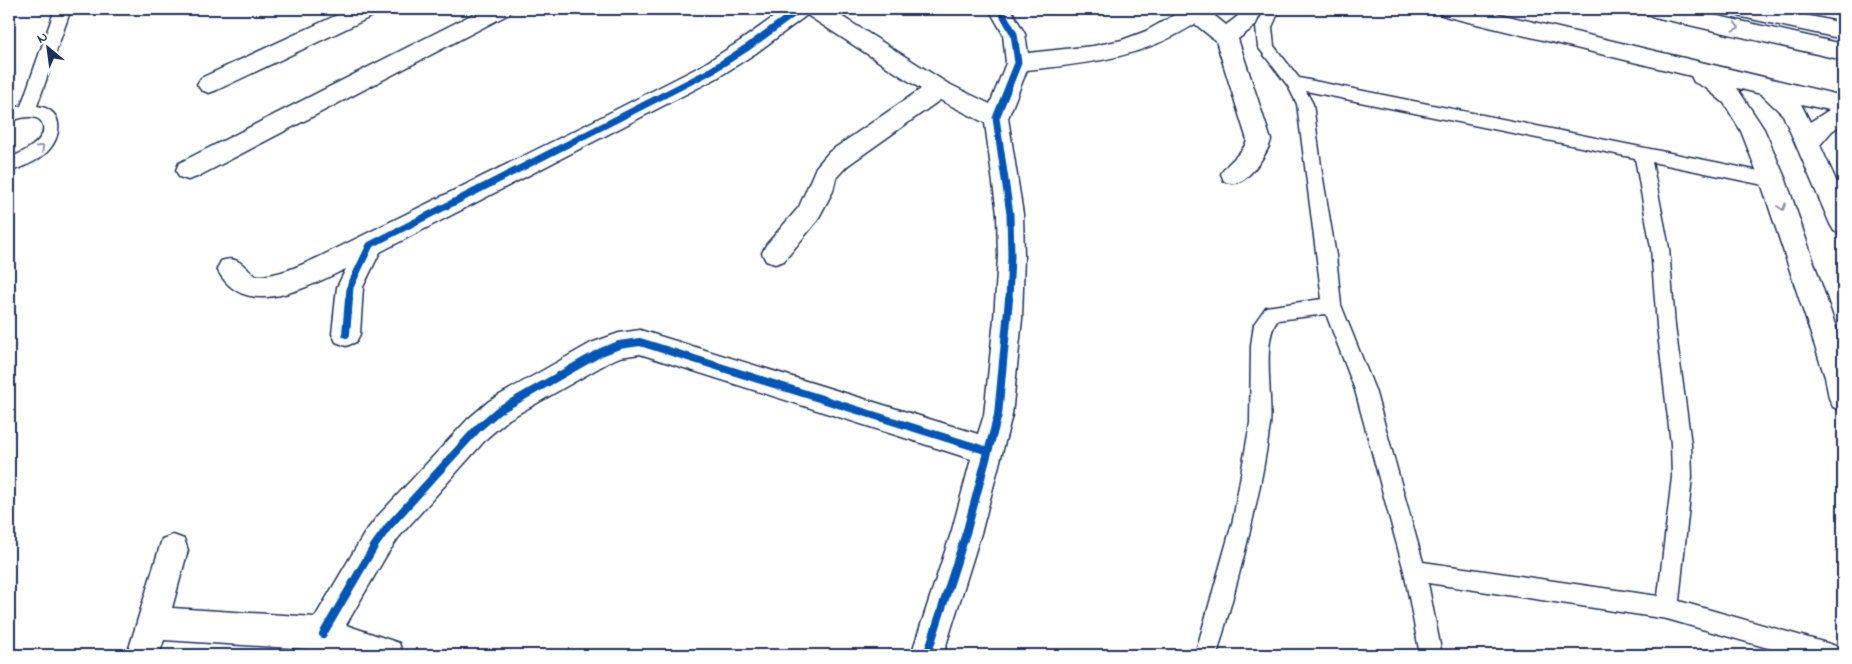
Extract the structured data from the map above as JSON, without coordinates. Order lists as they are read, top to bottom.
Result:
{
  "north": "top left"
}
